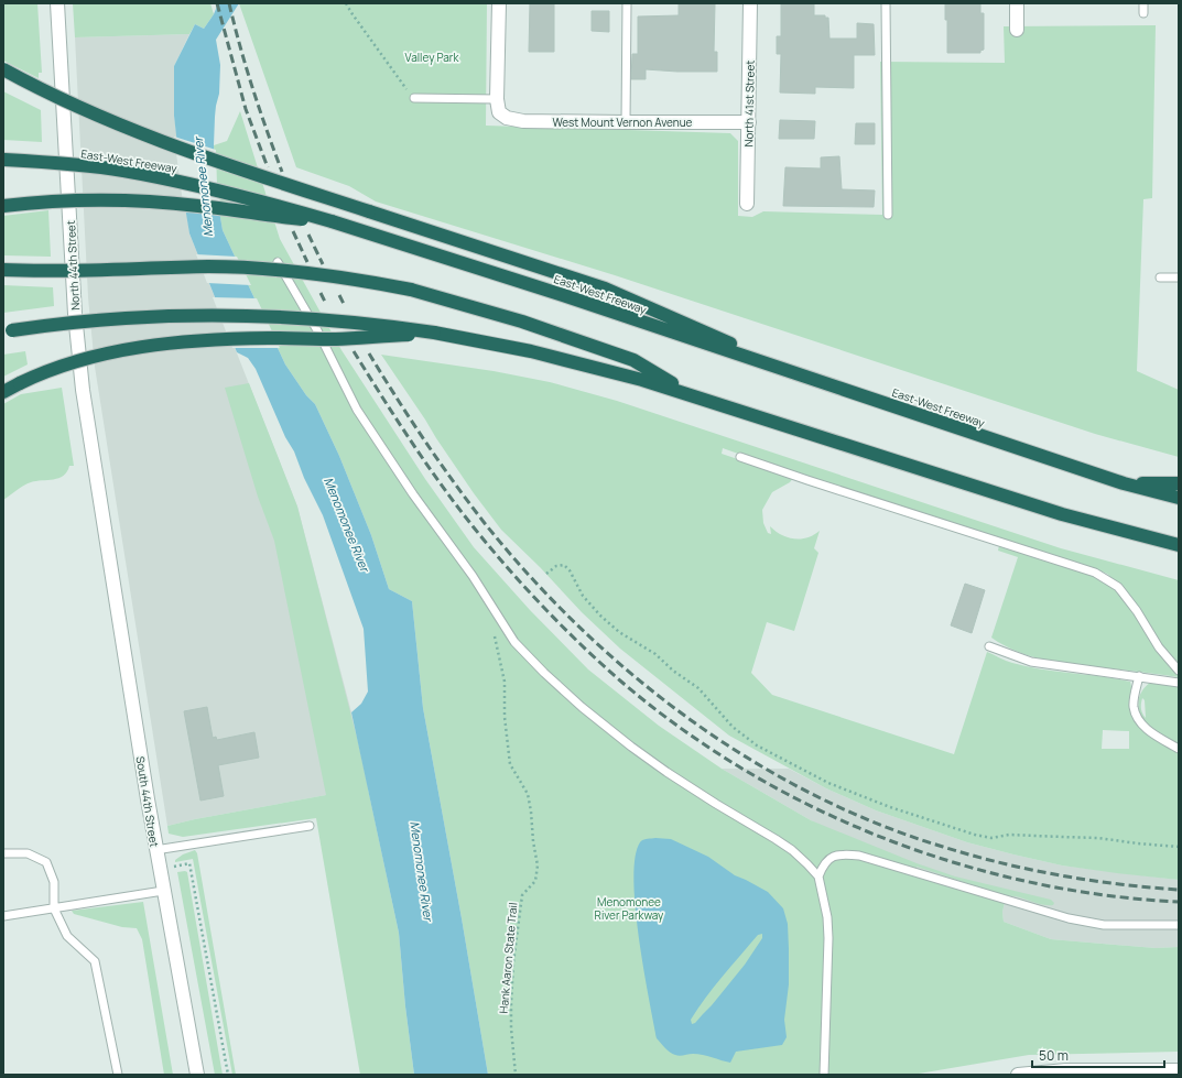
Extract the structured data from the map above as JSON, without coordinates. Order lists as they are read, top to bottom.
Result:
{
  "streets": {
    "highway": ["East-West Freeway"],
    "street": [
      "North 41st Street",
      "West Mount Vernon Avenue",
      "North 44th Street",
      "South 44th Street"
    ],
    "path": ["Hank Aaron State Trail"]
  },
  "crossings": [
    ["North 41st Street", "West Mount Vernon Avenue"],
    ["North 44th Street", "South 44th Street"]
  ],
  "water": ["Menomonee River"],
  "parks": ["Valley Park", "Menomonee River Parkway"],
  "scale_bar": "50 m"
}
